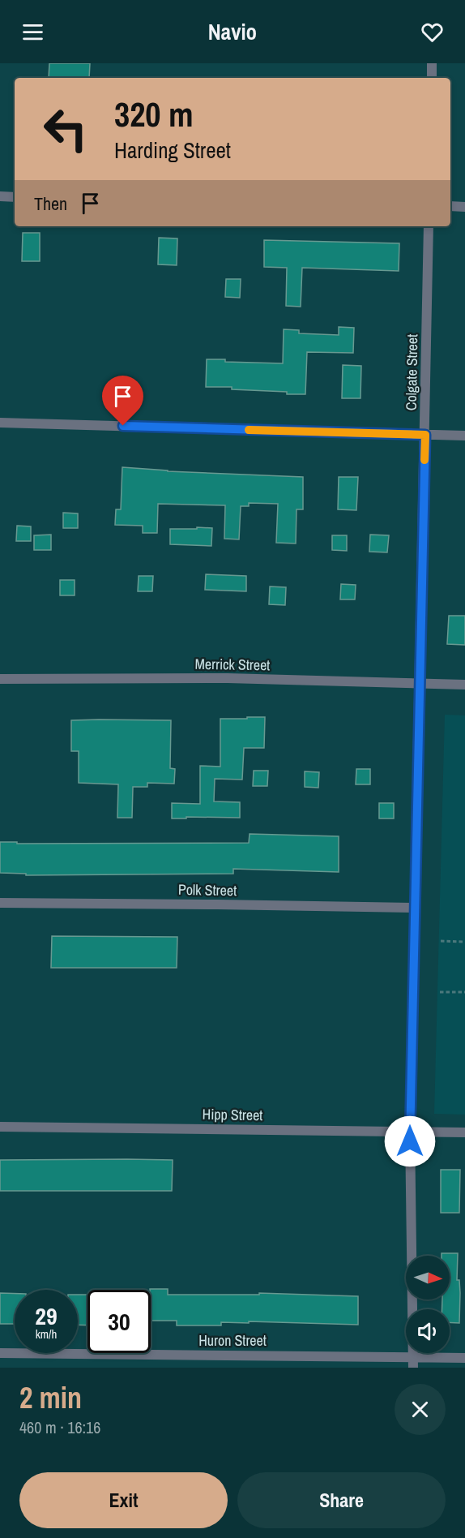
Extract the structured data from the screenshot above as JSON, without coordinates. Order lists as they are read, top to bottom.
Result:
{
  "streets": {
    "street": [
      "Colgate Street",
      "Merrick Street",
      "Polk Street",
      "Hipp Street",
      "Huron Street"
    ]
  },
  "crossings": [
    ["Colgate Street", "Merrick Street"],
    ["Colgate Street", "Polk Street"],
    ["Colgate Street", "Hipp Street"],
    ["Colgate Street", "Huron Street"]
  ],
  "north": "right",
  "page": {
    "header": "Navio",
    "turn": ["320 m", "Harding Street"],
    "then": "Then",
    "speed": "29 km/h",
    "limit": "30",
    "heading": ["2 min", "460 m · 16:16"],
    "buttons": ["Exit", "Share"]
  }
}
